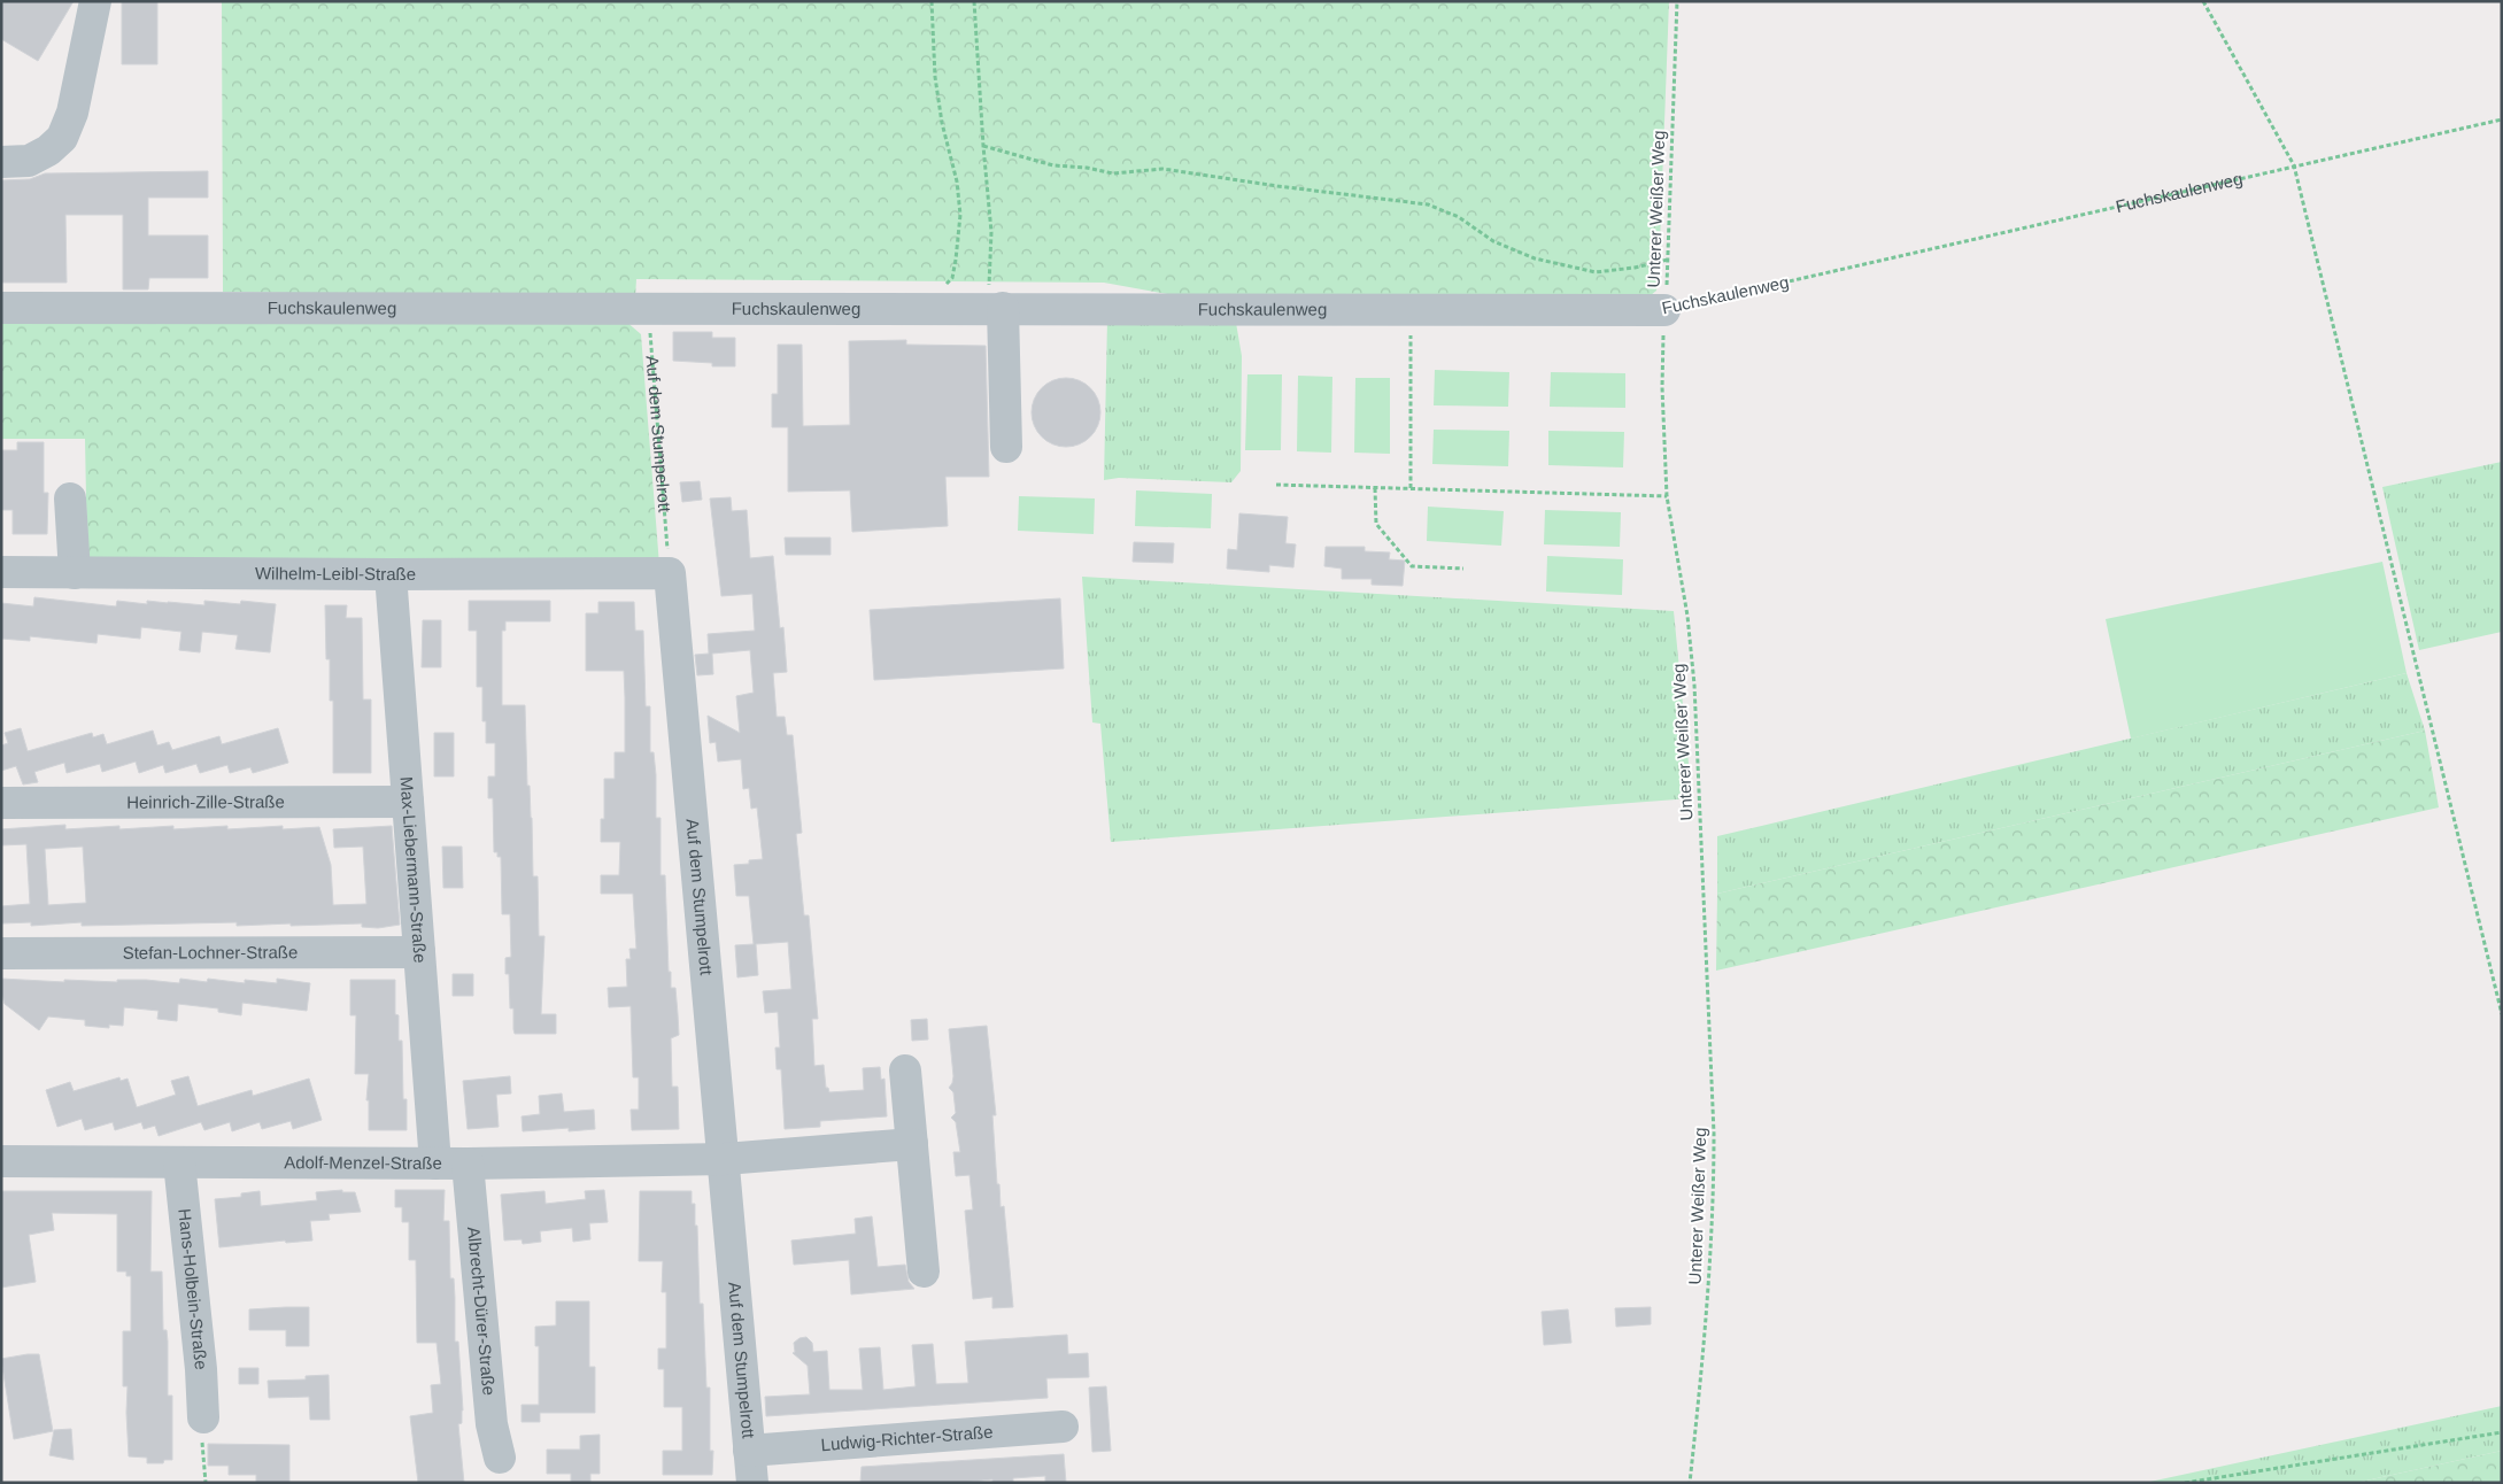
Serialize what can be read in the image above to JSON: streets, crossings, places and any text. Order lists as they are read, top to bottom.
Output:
{
  "streets": {
    "street": [
      "Fuchskaulenweg",
      "Auf dem Stumpelrott",
      "Wilhelm-Leibl-Straße",
      "Heinrich-Zille-Straße",
      "Max-Liebermann-Straße",
      "Stefan-Lochner-Straße",
      "Adolf-Menzel-Straße",
      "Hans-Holbein-Straße",
      "Albrecht-Dürer-Straße",
      "Ludwig-Richter-Straße"
    ],
    "path": ["Unterer Weißer Weg"]
  },
  "crossings": [
    ["Fuchskaulenweg", "Unterer Weißer Weg"],
    ["Fuchskaulenweg", "Auf dem Stumpelrott"],
    ["Auf dem Stumpelrott", "Wilhelm-Leibl-Straße"],
    ["Auf dem Stumpelrott", "Adolf-Menzel-Straße"],
    ["Auf dem Stumpelrott", "Ludwig-Richter-Straße"],
    ["Wilhelm-Leibl-Straße", "Max-Liebermann-Straße"],
    ["Heinrich-Zille-Straße", "Max-Liebermann-Straße"],
    ["Max-Liebermann-Straße", "Stefan-Lochner-Straße"],
    ["Max-Liebermann-Straße", "Adolf-Menzel-Straße"],
    ["Adolf-Menzel-Straße", "Hans-Holbein-Straße"],
    ["Adolf-Menzel-Straße", "Albrecht-Dürer-Straße"]
  ]
}
